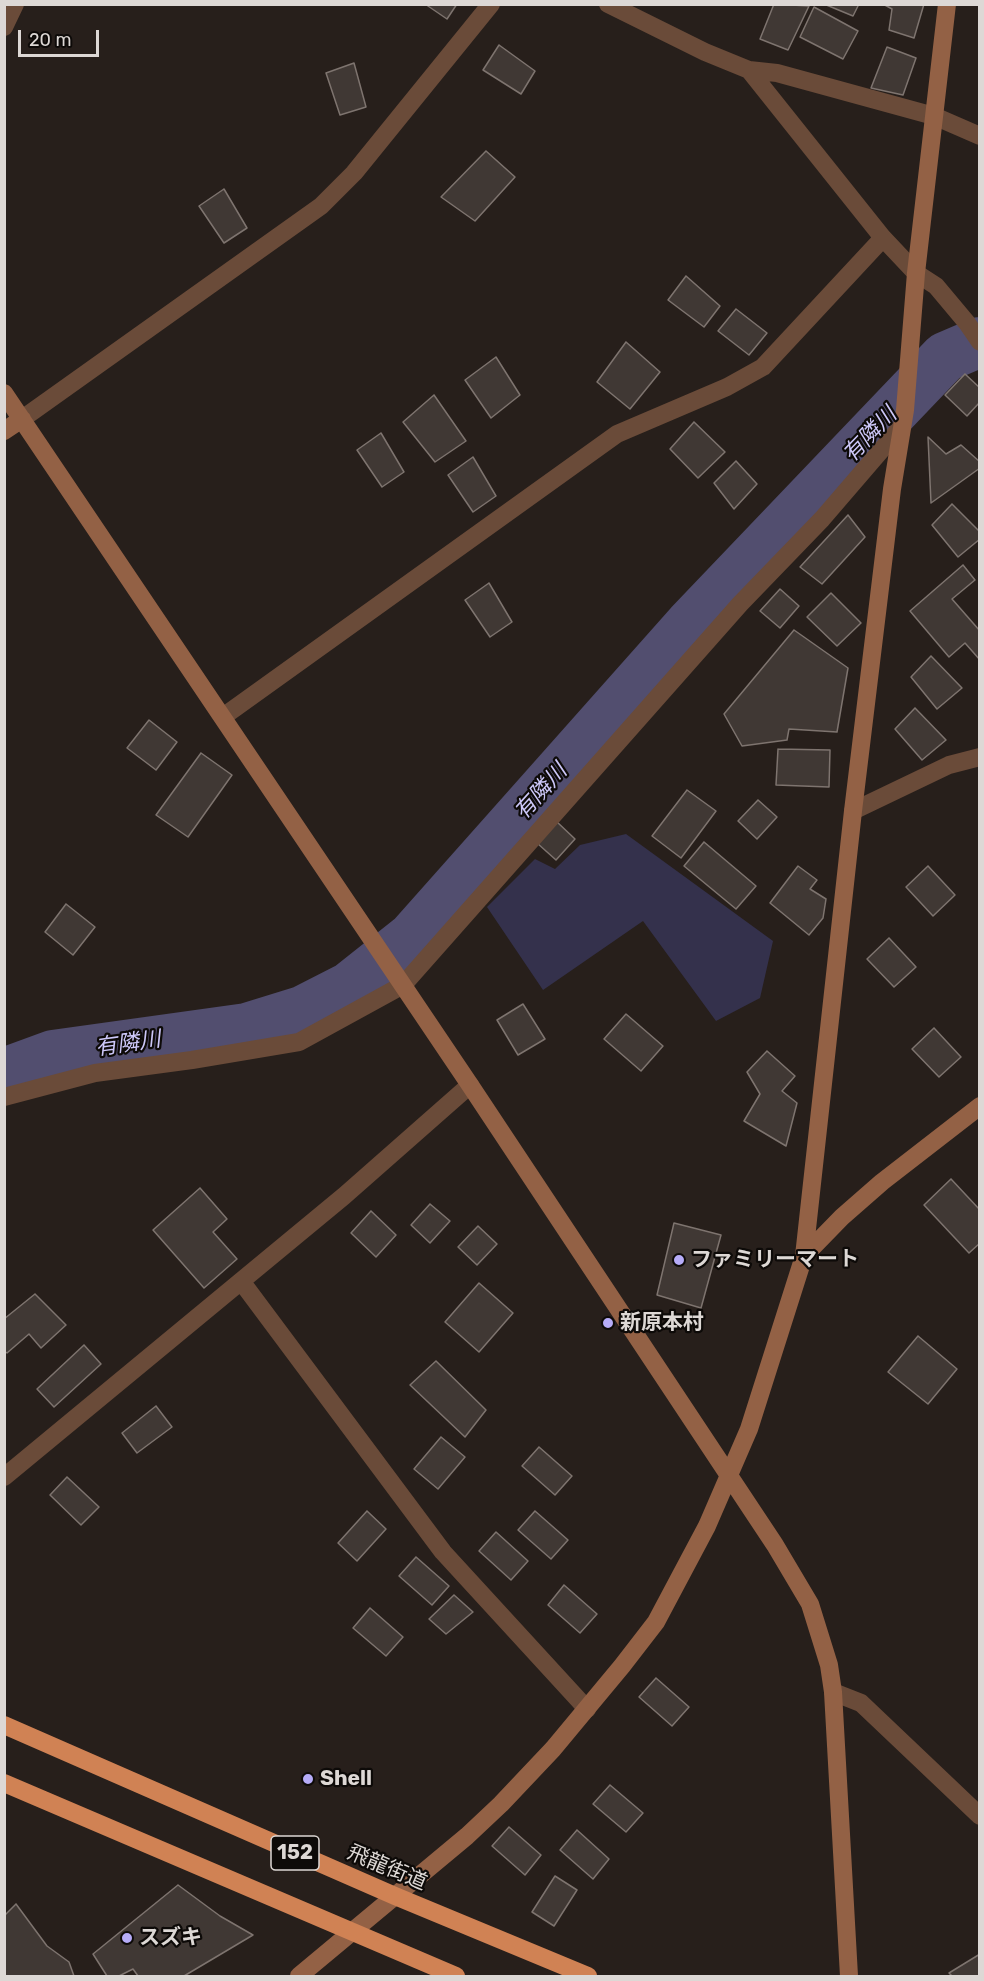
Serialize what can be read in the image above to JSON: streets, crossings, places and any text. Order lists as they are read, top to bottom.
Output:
{
  "streets": {
    "highway": ["152", "飛龍街道"]
  },
  "water": ["有隣川"],
  "places": [
    "ファミリーマート",
    "新原本村",
    "Shell",
    "スズキ"
  ],
  "scale_bar": "20 m"
}
